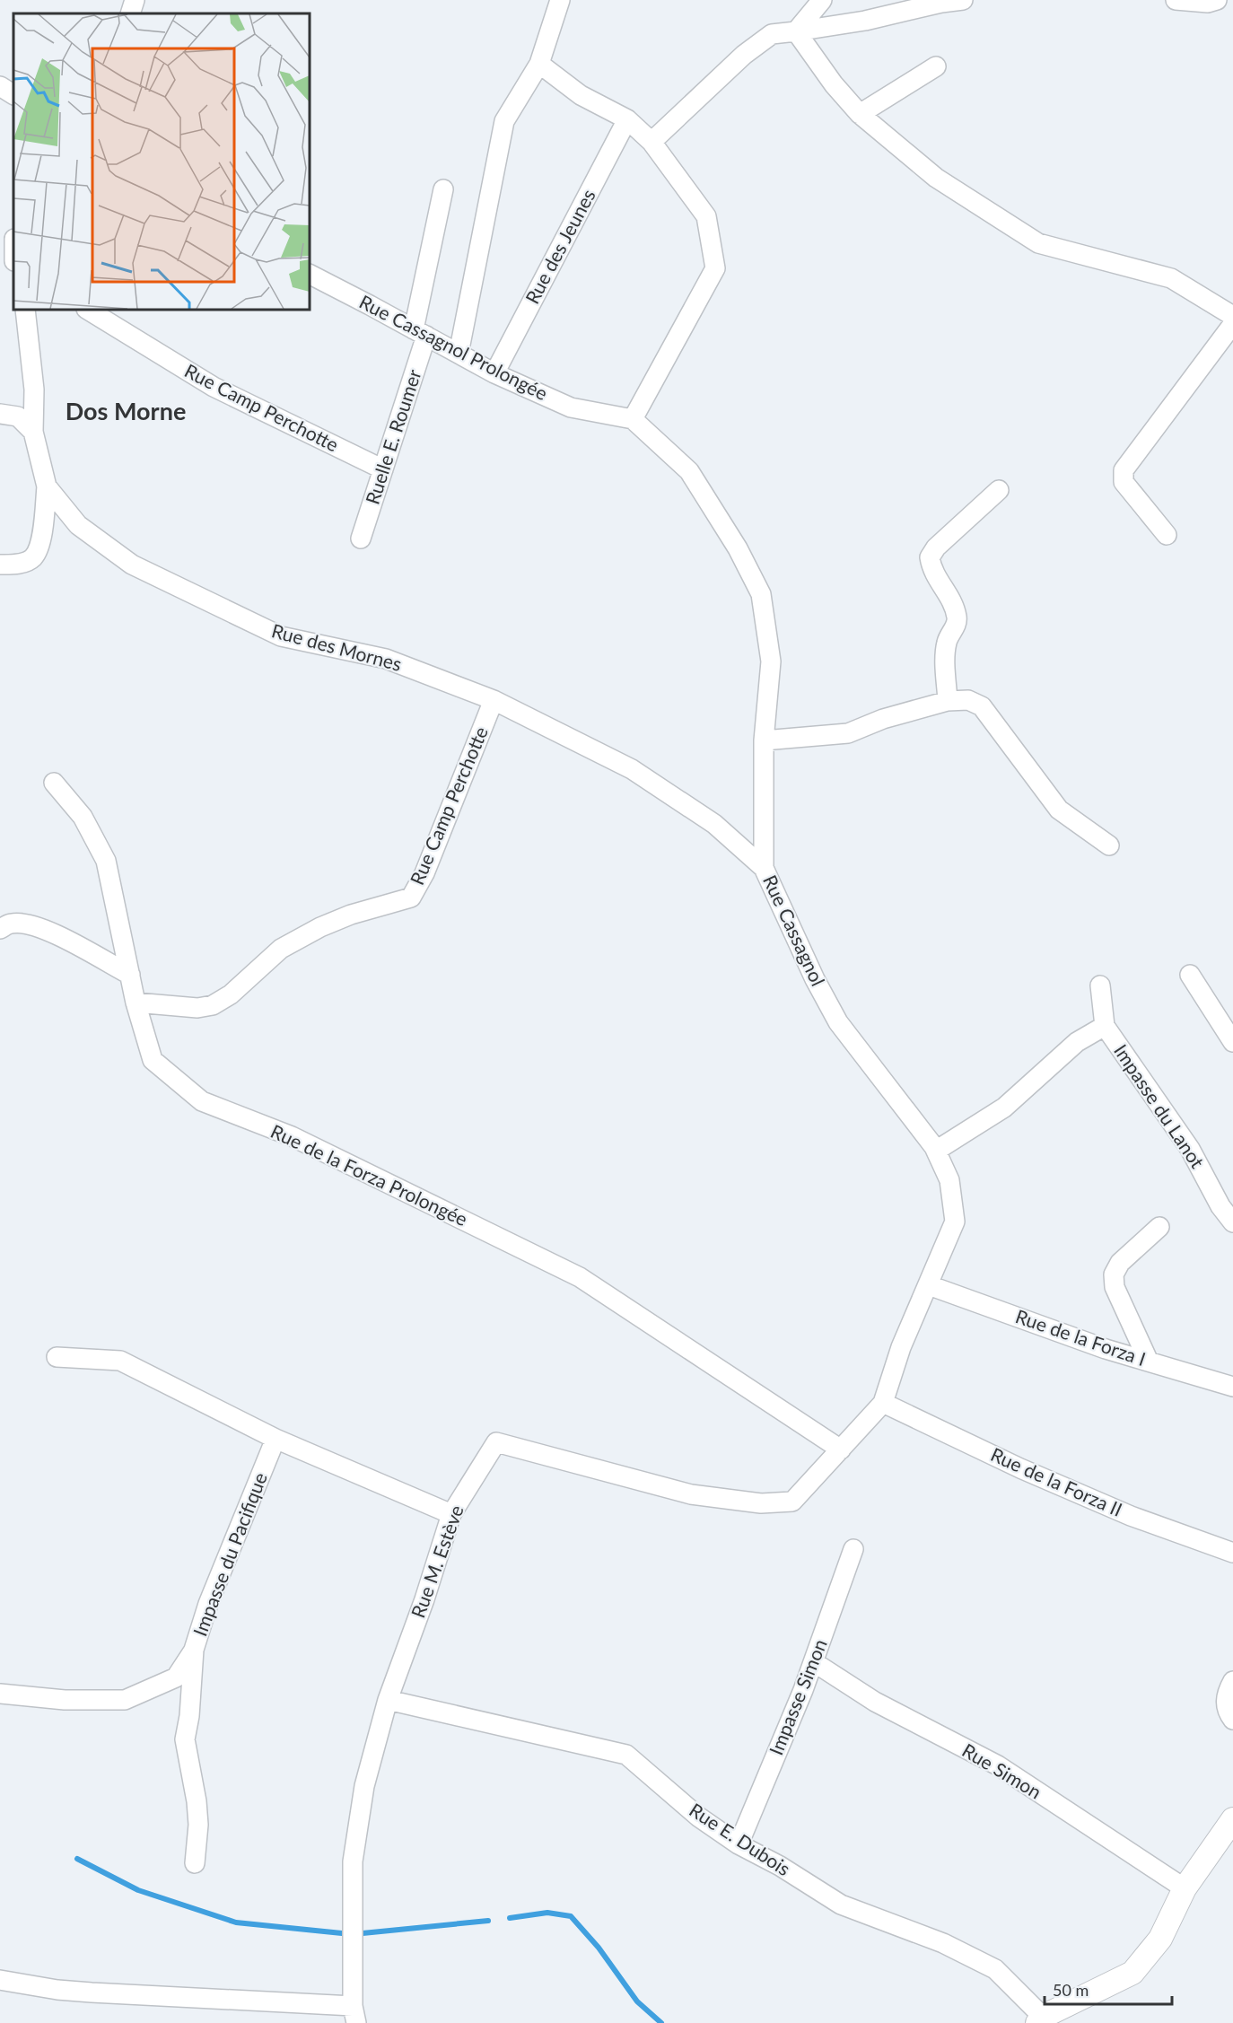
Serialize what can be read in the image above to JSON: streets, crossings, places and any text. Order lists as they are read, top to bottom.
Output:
{
  "streets": {
    "street": [
      "Rue des Jeunes",
      "Rue Cassagnol Prolongée",
      "Rue Camp Perchotte",
      "Ruelle E. Roumer",
      "Rue des Mornes",
      "Rue Cassagnol",
      "Impasse du Lanot",
      "Rue de la Forza Prolongée",
      "Rue de la Forza I",
      "Rue de la Forza II",
      "Impasse du Pacifique",
      "Rue M. Estève",
      "Impasse Simon",
      "Rue Simon",
      "Rue E. Dubois"
    ]
  },
  "crossings": [
    ["Rue des Jeunes", "Rue Cassagnol Prolongée"],
    ["Rue Cassagnol Prolongée", "Ruelle E. Roumer"],
    ["Rue Cassagnol Prolongée", "Rue Cassagnol"],
    ["Rue Camp Perchotte", "Ruelle E. Roumer"],
    ["Rue Camp Perchotte", "Rue des Mornes"],
    ["Rue Camp Perchotte", "Rue de la Forza Prolongée"],
    ["Rue des Mornes", "Rue Cassagnol"],
    ["Rue Cassagnol", "Rue de la Forza I"],
    ["Rue Cassagnol", "Rue de la Forza II"],
    ["Rue Cassagnol", "Rue M. Estève"],
    ["Rue de la Forza Prolongée", "Rue M. Estève"],
    ["Rue de la Forza II", "Rue M. Estève"],
    ["Rue M. Estève", "Rue E. Dubois"],
    ["Impasse Simon", "Rue Simon"],
    ["Impasse Simon", "Rue E. Dubois"]
  ],
  "districts": ["Dos Morne"],
  "scale_bar": "50 m"
}
